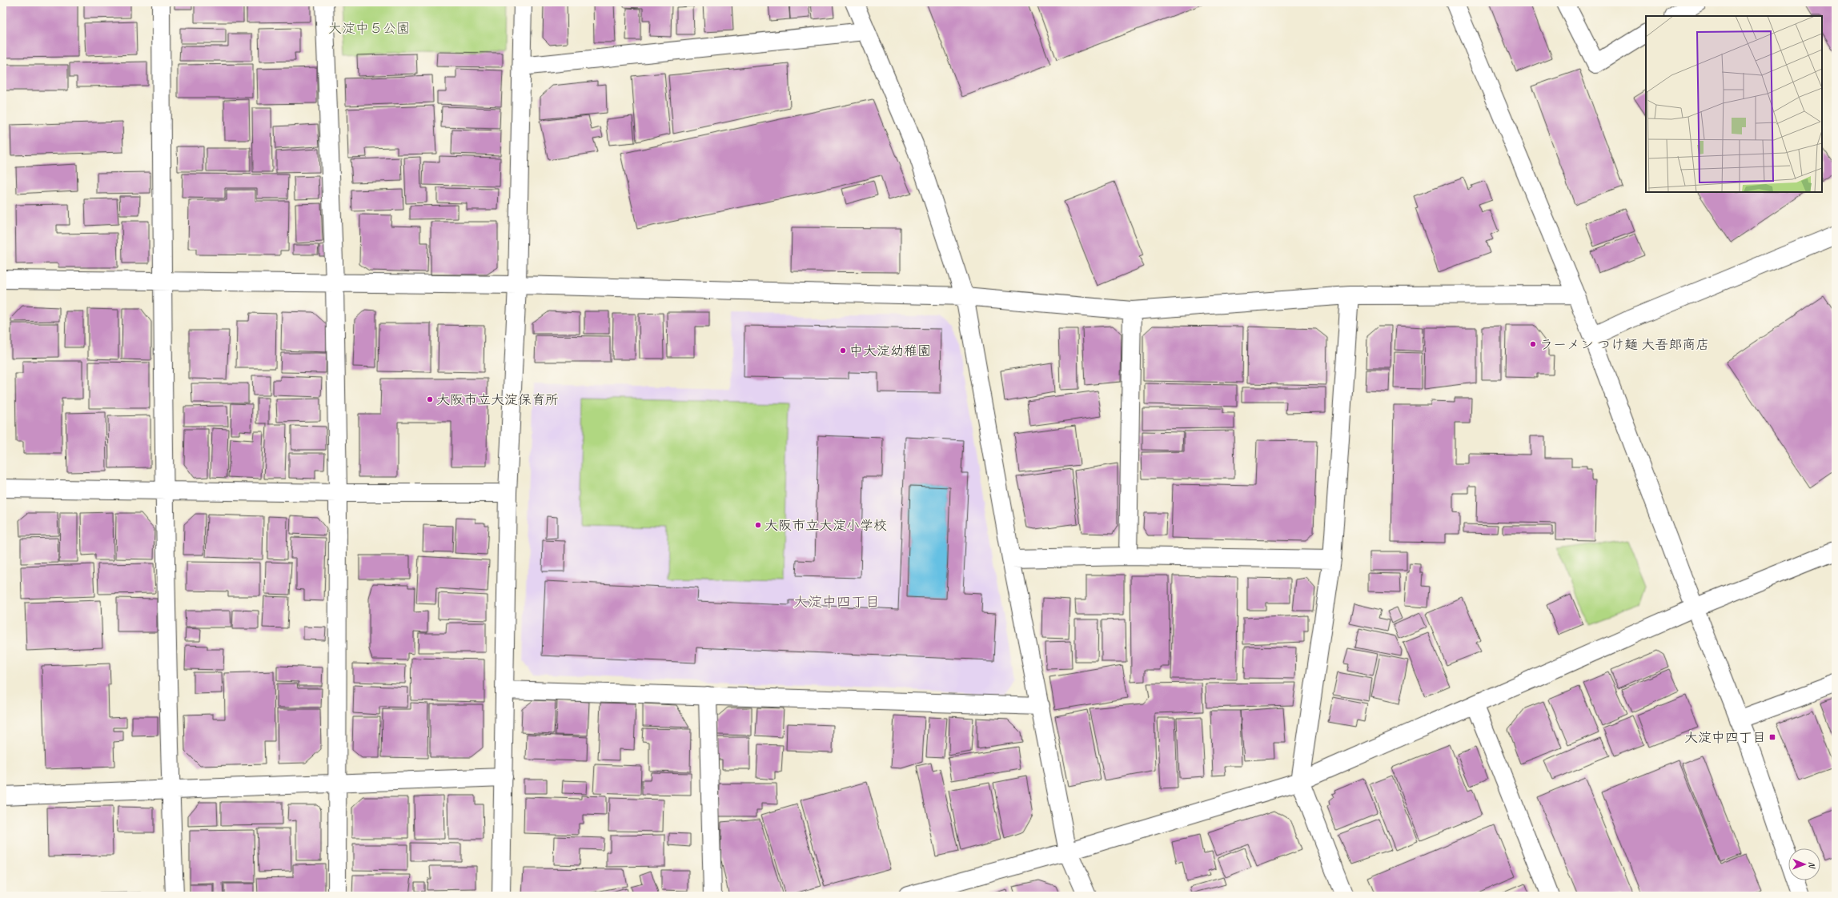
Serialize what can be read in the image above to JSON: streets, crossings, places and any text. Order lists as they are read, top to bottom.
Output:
{
  "districts": ["大淀中四丁目"],
  "parks": ["大淀中５公園"],
  "places": {
    "other": [
      "ラーメン つけ麺 大吾郎商店",
      "中大淀幼稚園",
      "大阪市立大淀保育所",
      "大阪市立大淀小学校"
    ],
    "transit": ["大淀中四丁目"]
  },
  "north": "right"
}
